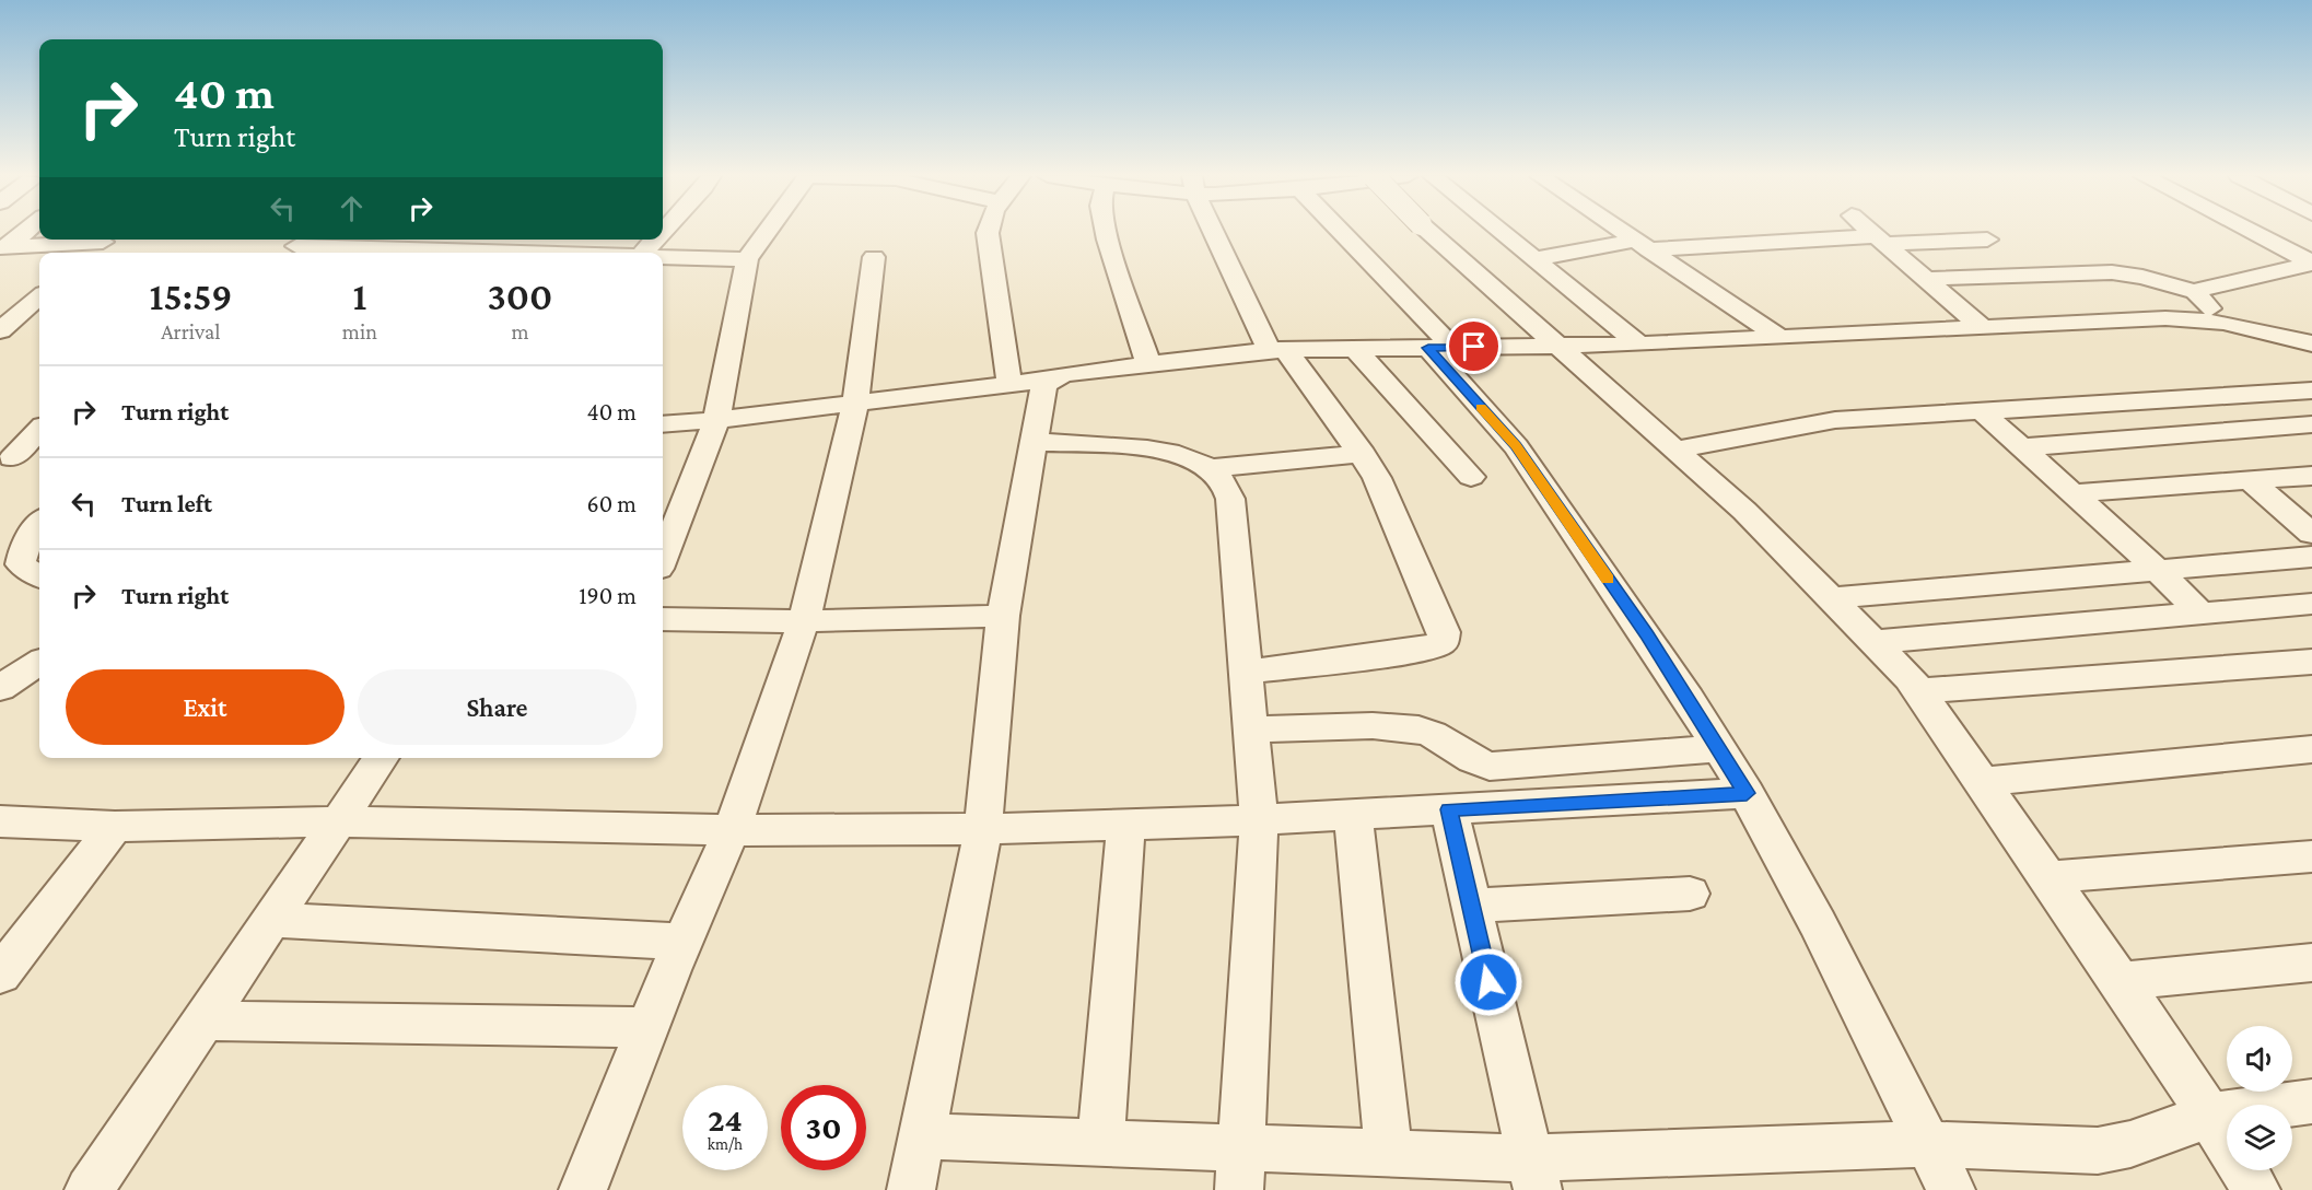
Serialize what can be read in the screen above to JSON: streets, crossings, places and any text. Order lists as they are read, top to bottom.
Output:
{
  "page": {
    "turn": ["40 m", "Turn right"],
    "eta": [
      "15:59",
      "Arrival",
      "1",
      "min",
      "300",
      "m"
    ],
    "list": [
      {
        "name": "Turn right",
        "value": "40 m"
      },
      {
        "name": "Turn left",
        "value": "60 m"
      },
      {
        "name": "Turn right",
        "value": "190 m"
      }
    ],
    "buttons": ["Exit", "Share"],
    "speed": "24 km/h",
    "limit": "30"
  }
}
